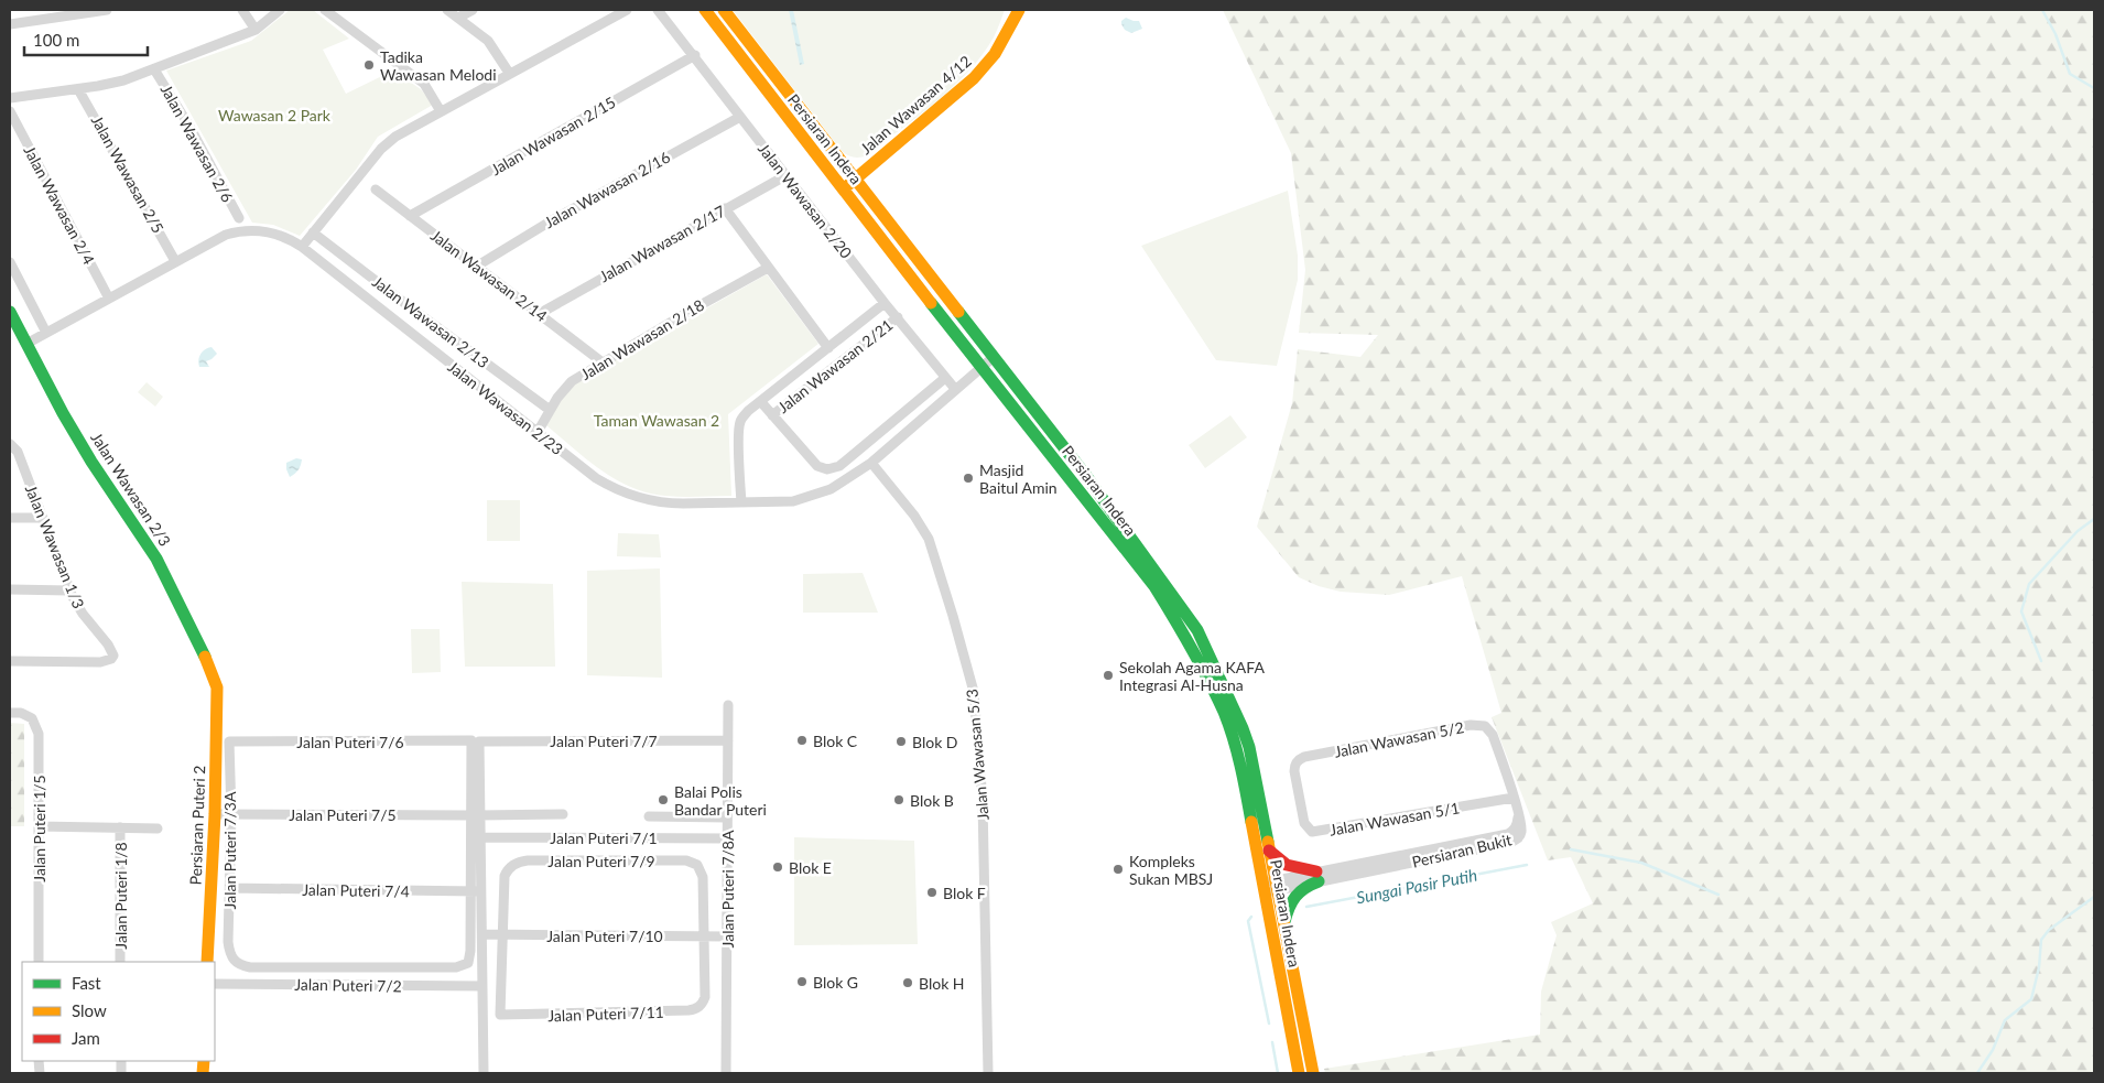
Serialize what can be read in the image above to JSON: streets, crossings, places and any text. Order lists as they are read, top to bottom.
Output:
{
  "streets": {
    "main road": [
      "Jalan Wawasan 4/12",
      "Persiaran Indera",
      "Jalan Wawasan 2/3",
      "Persiaran Puteri 2"
    ],
    "street": [
      "Jalan Wawasan 2/15",
      "Jalan Wawasan 2/6",
      "Jalan Wawasan 2/5",
      "Jalan Wawasan 2/16",
      "Jalan Wawasan 2/20",
      "Jalan Wawasan 2/4",
      "Jalan Wawasan 2/17",
      "Jalan Wawasan 2/14",
      "Jalan Wawasan 2/13",
      "Jalan Wawasan 2/18",
      "Jalan Wawasan 2/21",
      "Jalan Wawasan 2/23",
      "Jalan Wawasan 1/3",
      "Jalan Wawasan 5/2",
      "Jalan Puteri 7/7",
      "Jalan Puteri 7/6",
      "Jalan Wawasan 5/3",
      "Jalan Puteri 7/5",
      "Jalan Wawasan 5/1",
      "Jalan Puteri 1/5",
      "Jalan Puteri 7/1",
      "Jalan Puteri 7/3A",
      "Persiaran Bukit",
      "Jalan Puteri 7/9",
      "Jalan Puteri 7/8A",
      "Jalan Puteri 7/4",
      "Jalan Puteri 1/8",
      "Jalan Puteri 7/10",
      "Jalan Puteri 7/2",
      "Jalan Puteri 7/11"
    ]
  },
  "crossings": [
    ["Jalan Wawasan 4/12", "Persiaran Indera"],
    ["Jalan Wawasan 2/15", "Jalan Wawasan 2/20"],
    ["Jalan Wawasan 2/15", "Jalan Wawasan 2/14"],
    ["Persiaran Indera", "Jalan Wawasan 2/23"],
    ["Persiaran Indera", "Persiaran Bukit"],
    ["Jalan Wawasan 2/5", "Jalan Wawasan 2/23"],
    ["Jalan Wawasan 2/16", "Jalan Wawasan 2/20"],
    ["Jalan Wawasan 2/16", "Jalan Wawasan 2/14"],
    ["Jalan Wawasan 2/20", "Jalan Wawasan 2/17"],
    ["Jalan Wawasan 2/20", "Jalan Wawasan 2/21"],
    ["Jalan Wawasan 2/20", "Jalan Wawasan 2/23"],
    ["Jalan Wawasan 2/4", "Jalan Wawasan 2/23"],
    ["Jalan Wawasan 2/17", "Jalan Wawasan 2/14"],
    ["Jalan Wawasan 2/14", "Jalan Wawasan 2/18"],
    ["Jalan Wawasan 2/13", "Jalan Wawasan 2/18"],
    ["Jalan Wawasan 2/18", "Jalan Wawasan 2/23"],
    ["Jalan Wawasan 2/23", "Jalan Wawasan 2/3"],
    ["Jalan Wawasan 2/23", "Jalan Wawasan 5/3"],
    ["Jalan Wawasan 2/3", "Persiaran Puteri 2"],
    ["Jalan Wawasan 5/2", "Jalan Wawasan 5/1"],
    ["Jalan Wawasan 5/2", "Persiaran Bukit"],
    ["Jalan Puteri 7/7", "Jalan Puteri 7/6"],
    ["Jalan Puteri 7/7", "Jalan Puteri 7/8A"],
    ["Jalan Puteri 7/6", "Jalan Puteri 7/3A"],
    ["Jalan Puteri 7/5", "Persiaran Puteri 2"],
    ["Jalan Puteri 7/5", "Jalan Puteri 7/3A"],
    ["Jalan Puteri 7/1", "Jalan Puteri 7/8A"],
    ["Jalan Puteri 7/3A", "Jalan Puteri 7/4"],
    ["Jalan Puteri 7/9", "Jalan Puteri 7/10"],
    ["Jalan Puteri 7/9", "Jalan Puteri 7/11"],
    ["Jalan Puteri 7/8A", "Jalan Puteri 7/10"],
    ["Jalan Puteri 7/10", "Jalan Puteri 7/11"]
  ],
  "water": ["Sungai Pasir Putih"],
  "parks": ["Wawasan 2 Park", "Taman Wawasan 2"],
  "places": [
    "Tadika Wawasan Melodi",
    "Masjid Baitul Amin",
    "Sekolah Agama KAFA Integrasi Al-Husna",
    "Blok C",
    "Blok D",
    "Balai Polis Bandar Puteri",
    "Blok B",
    "Blok E",
    "Kompleks Sukan MBSJ",
    "Blok F",
    "Blok G",
    "Blok H"
  ],
  "legend": ["Fast", "Slow", "Jam"],
  "scale_bar": "100 m"
}
